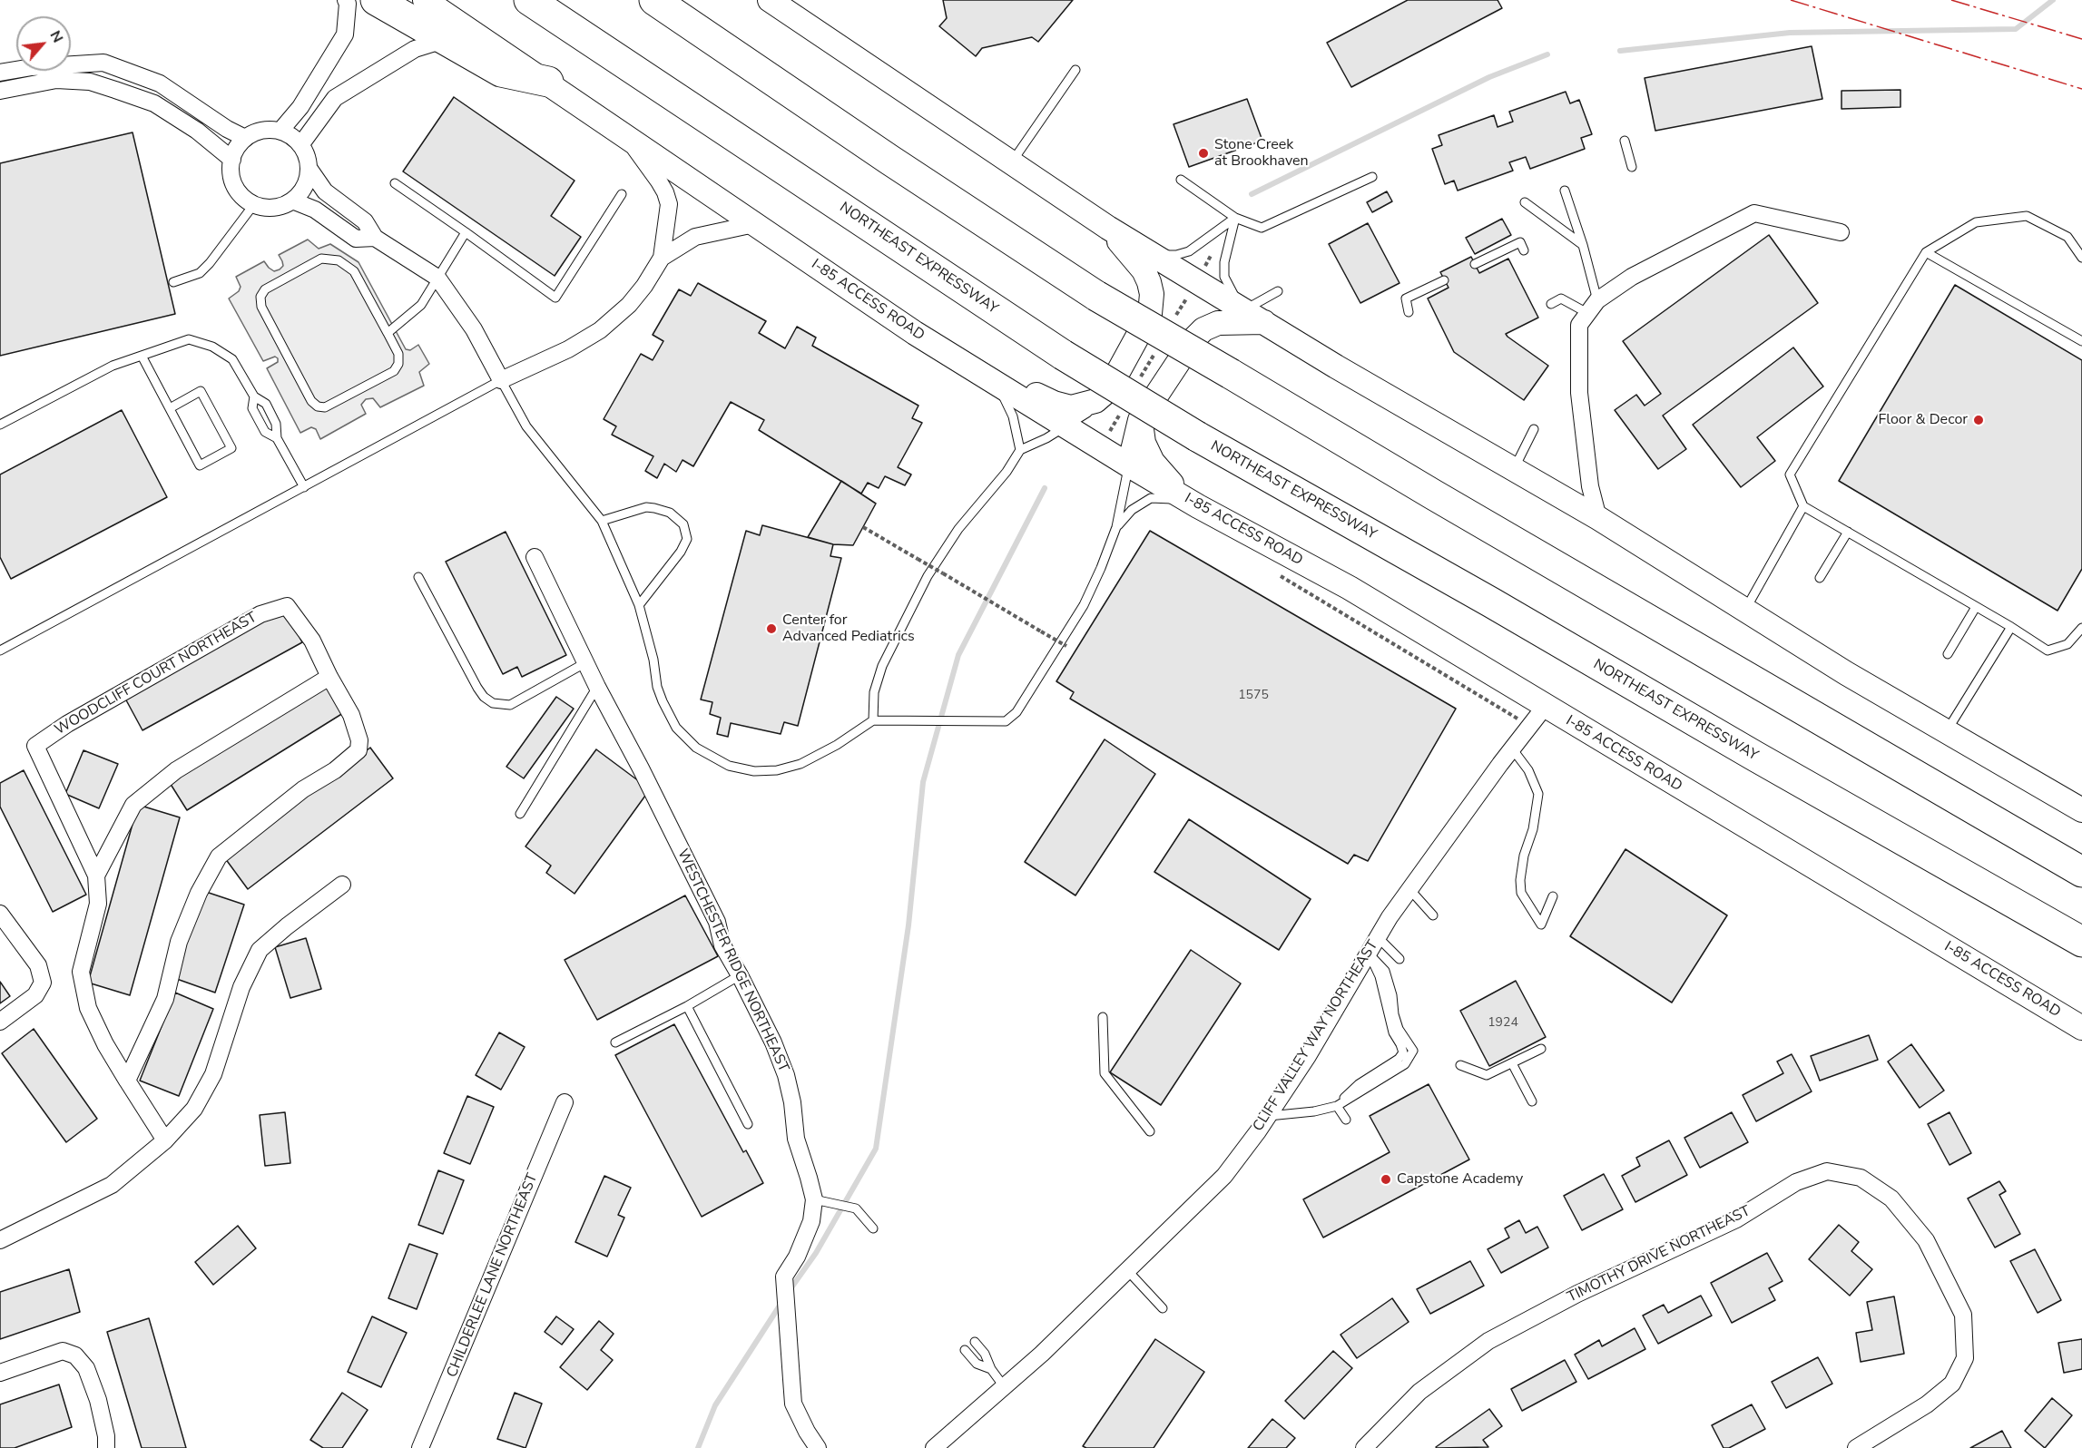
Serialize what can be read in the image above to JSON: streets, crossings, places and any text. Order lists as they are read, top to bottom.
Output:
{
  "streets": {
    "highway": ["NORTHEAST EXPRESSWAY"],
    "main road": ["I-85 ACCESS ROAD"],
    "street": [
      "WOODCLIFF COURT NORTHEAST",
      "WESTCHESTER RIDGE NORTHEAST",
      "CLIFF VALLEY WAY NORTHEAST",
      "TIMOTHY DRIVE NORTHEAST",
      "CHILDERLEE LANE NORTHEAST"
    ]
  },
  "crossings": [
    ["I-85 ACCESS ROAD", "CLIFF VALLEY WAY NORTHEAST"]
  ],
  "places": [
    "Stone Creek at Brookhaven",
    "Floor & Decor",
    "Center for Advanced Pediatrics",
    "Capstone Academy"
  ],
  "house_numbers": ["1575", "1924"],
  "north": "top right"
}
